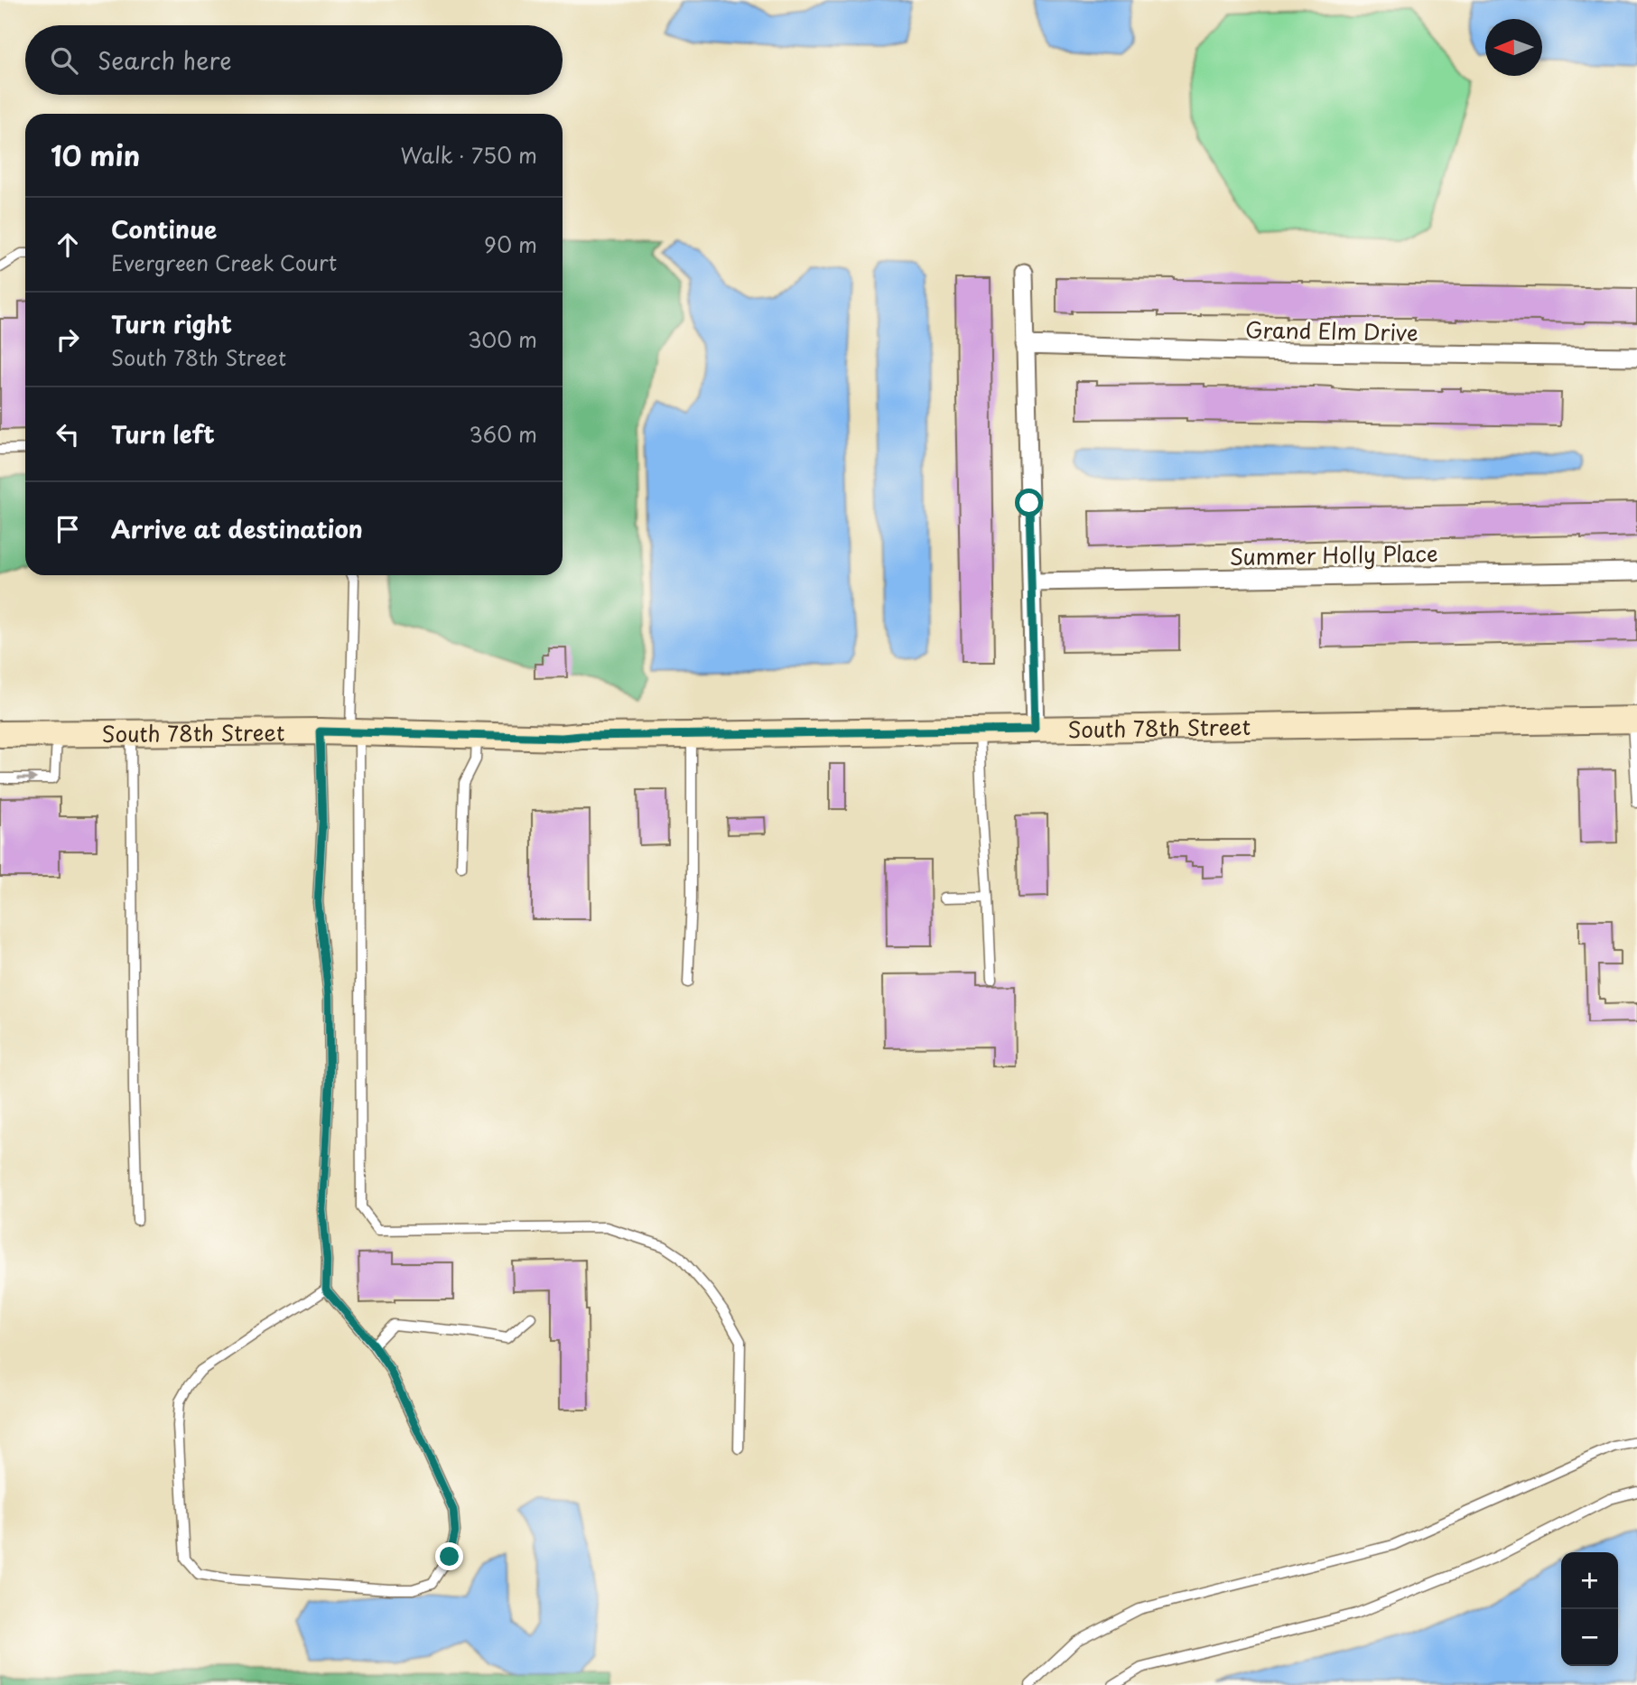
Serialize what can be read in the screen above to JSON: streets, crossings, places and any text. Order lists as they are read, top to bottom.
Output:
{
  "streets": {
    "street": ["Grand Elm Drive", "Summer Holly Place", "South 78th Street"]
  },
  "north": "left",
  "page": {
    "search": "Search here",
    "heading": ["10 min", "Walk · 750 m"],
    "list": [
      ["Continue", "Evergreen Creek Court", "90 m"],
      ["Turn right", "South 78th Street", "300 m"],
      ["Turn left", "360 m"],
      "Arrive at destination"
    ],
    "map_buttons": ["+", "−"]
  }
}
